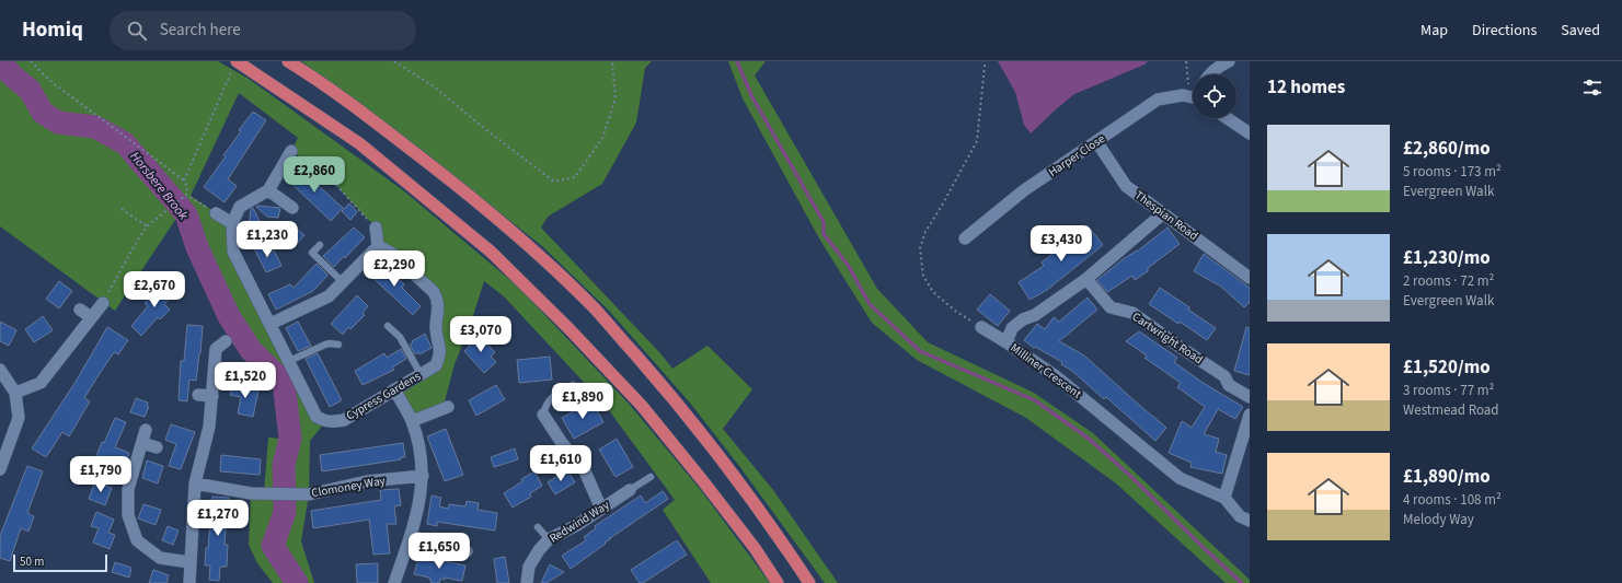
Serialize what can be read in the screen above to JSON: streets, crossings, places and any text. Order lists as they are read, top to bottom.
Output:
{
  "streets": {
    "street": [
      "Harper Close",
      "Thespian Road",
      "Cartwright Road",
      "Milliner Crescent",
      "Cypress Gardens",
      "Clomoney Way",
      "Redwind Way"
    ]
  },
  "crossings": [
    ["Harper Close", "Thespian Road"],
    ["Thespian Road", "Milliner Crescent"],
    ["Cartwright Road", "Milliner Crescent"]
  ],
  "water": ["Horsbere Brook"],
  "scale_bar": "50 m",
  "page": {
    "header": "Homiq",
    "search": "Search here",
    "nav": ["Map", "Directions", "Saved"],
    "heading": "12 homes",
    "list": [
      {
        "name": "£2,860/mo",
        "note": "5 rooms · 173 m² · Evergreen Walk"
      },
      {
        "name": "£1,230/mo",
        "note": "2 rooms · 72 m² · Evergreen Walk"
      },
      {
        "name": "£1,520/mo",
        "note": "3 rooms · 77 m² · Westmead Road"
      },
      {
        "name": "£1,890/mo",
        "note": "4 rooms · 108 m² · Melody Way"
      }
    ],
    "price": [
      "£2,860",
      "£1,230",
      "£3,430",
      "£2,290",
      "£2,670",
      "£3,070",
      "£1,520",
      "£1,890",
      "£1,610",
      "£1,790",
      "£1,270",
      "£1,650"
    ],
    "scale": "50 m"
  }
}
